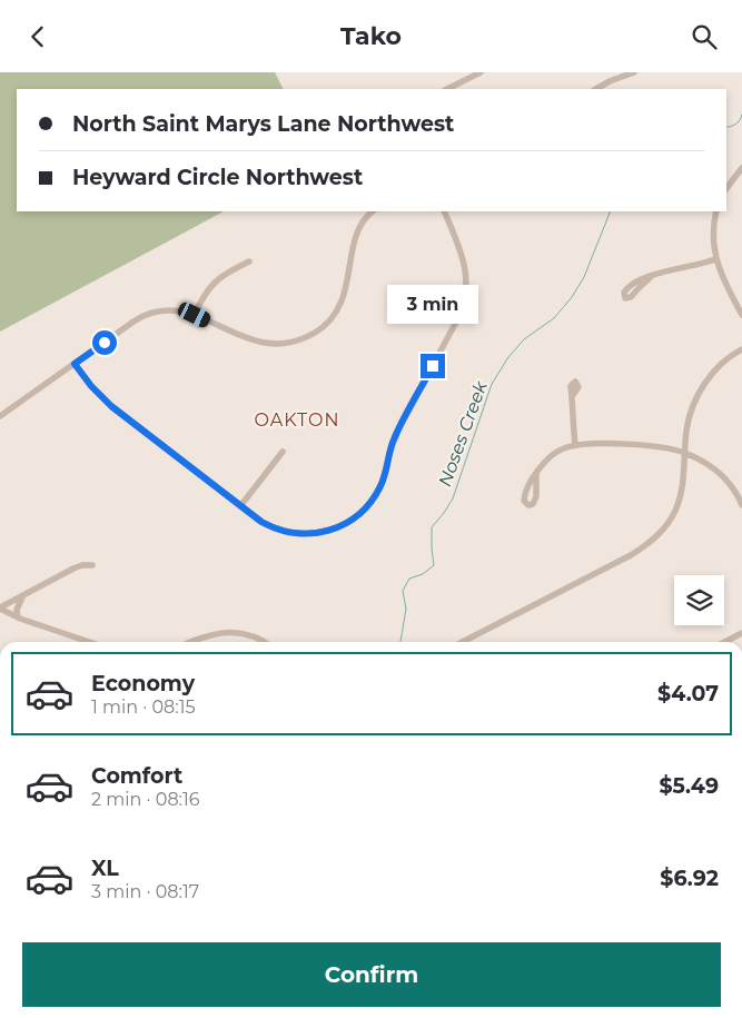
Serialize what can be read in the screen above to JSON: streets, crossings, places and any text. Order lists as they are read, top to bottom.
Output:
{
  "districts": ["OAKTON"],
  "water": ["Noses Creek"],
  "page": {
    "header": "Tako",
    "banner": ["North Saint Marys Lane Northwest", "Heyward Circle Northwest"],
    "bubble": "3 min",
    "list": [
      {
        "name": "Economy",
        "note": "1 min · 08:15",
        "value": "$4.07"
      },
      {
        "name": "Comfort",
        "note": "2 min · 08:16",
        "value": "$5.49"
      },
      {
        "name": "XL",
        "note": "3 min · 08:17",
        "value": "$6.92"
      }
    ],
    "buttons": "Confirm"
  }
}
